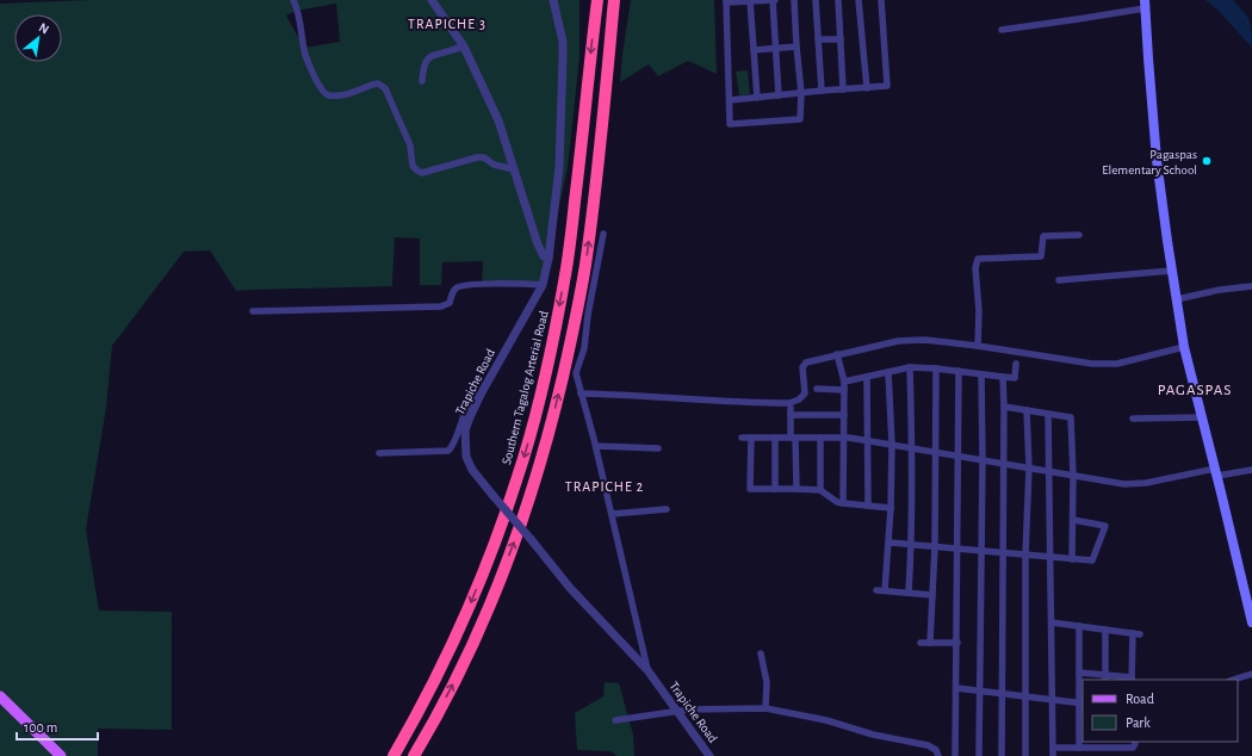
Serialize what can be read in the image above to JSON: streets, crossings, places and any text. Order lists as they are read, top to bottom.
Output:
{
  "streets": {
    "highway": ["Southern Tagalog Arterial Road"],
    "street": ["Trapiche Road"]
  },
  "districts": ["TRAPICHE 3", "PAGASPAS", "TRAPICHE 2"],
  "places": ["Pagaspas Elementary School"],
  "legend": ["Road", "Park"],
  "scale_bar": "100 m",
  "north": "top right"
}
